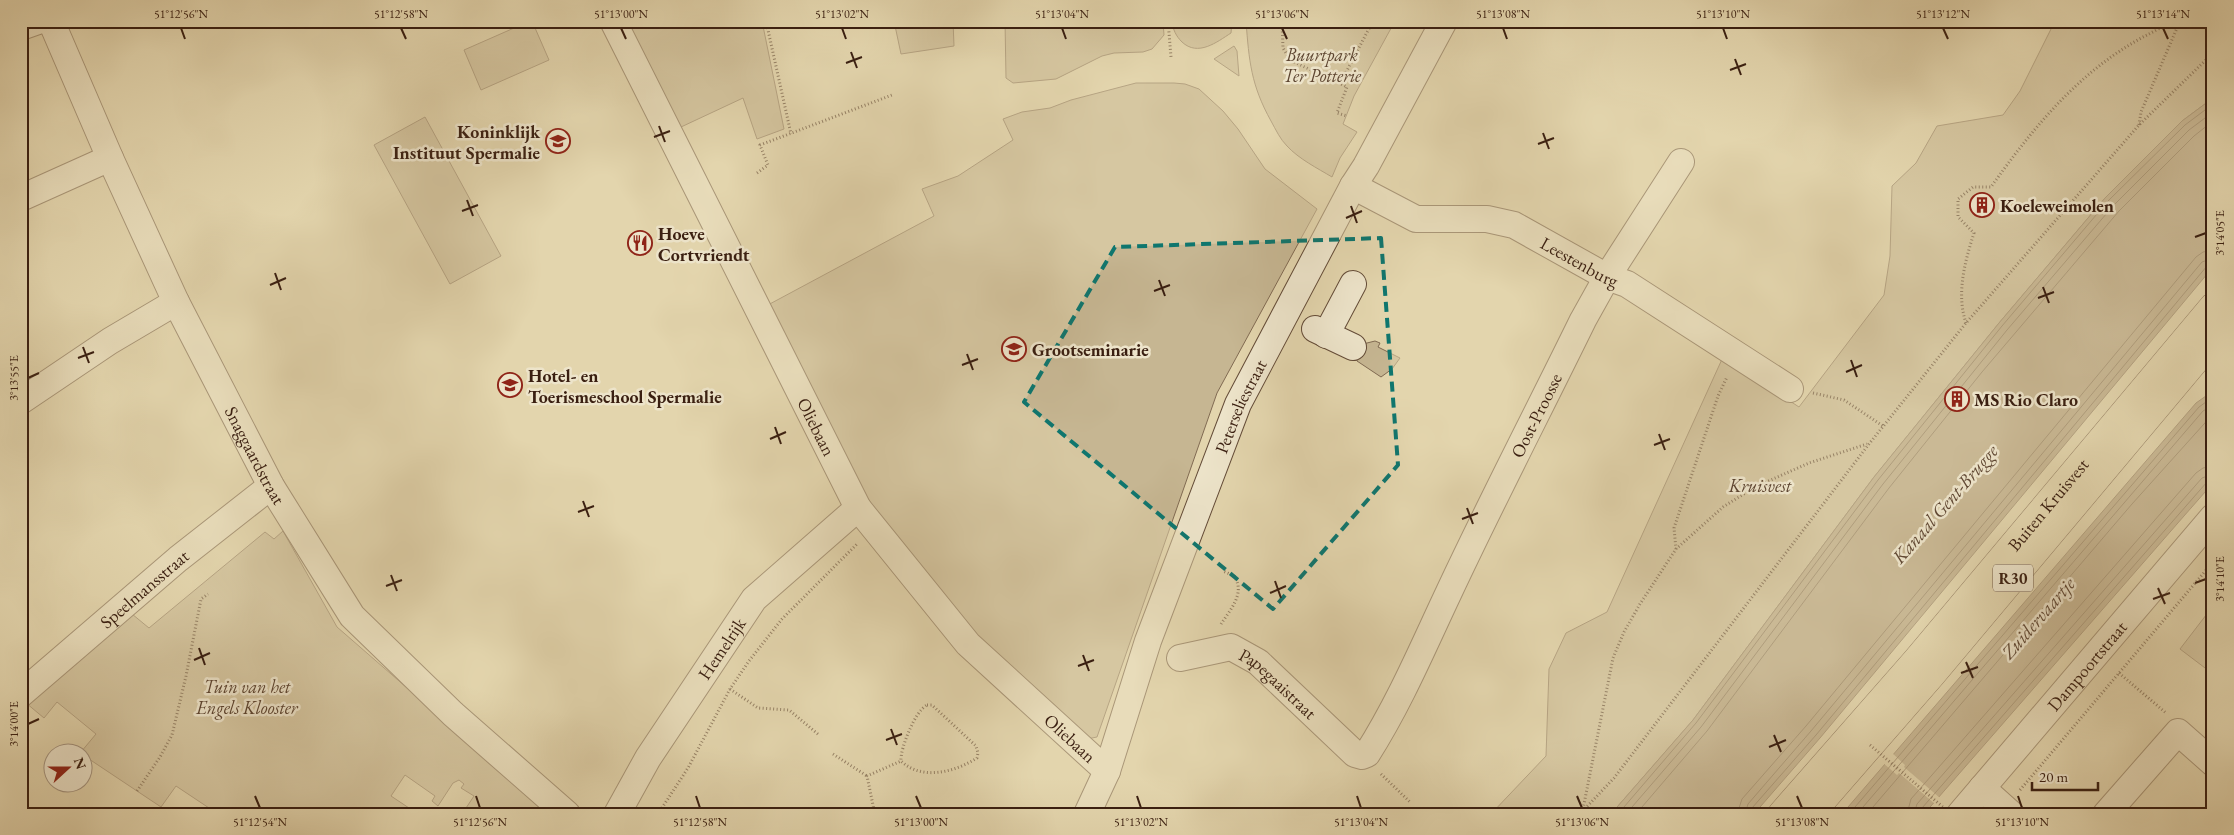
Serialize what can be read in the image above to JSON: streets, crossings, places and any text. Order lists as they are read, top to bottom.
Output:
{
  "streets": {
    "main road": ["Buiten Kruisvest", "R30"],
    "street": [
      "Leestenburg",
      "Peterseliestraat",
      "Oost-Proosse",
      "Oliebaan",
      "Snaggaardstraat",
      "Speelmansstraat",
      "Hemelrijk",
      "Dampoortstraat",
      "Papegaaistraat"
    ]
  },
  "crossings": [
    ["Leestenburg", "Peterseliestraat"],
    ["Leestenburg", "Oost-Proosse"],
    ["Peterseliestraat", "Oliebaan"],
    ["Oost-Proosse", "Papegaaistraat"],
    ["Oliebaan", "Hemelrijk"],
    ["Snaggaardstraat", "Speelmansstraat"]
  ],
  "water": ["Kanaal Gent-Brugge", "Zuidervaartje"],
  "parks": ["Buurtpark Ter Potterie", "Kruisvest", "Tuin van het Engels Klooster"],
  "places": {
    "school or university": ["Koninklijk Instituut Spermalie", "Grootseminarie", "Hotel- en Toerismeschool Spermalie"],
    "building": ["Koeleweimolen", "MS Rio Claro"],
    "restaurant": ["Hoeve Cortvriendt"]
  },
  "scale_bar": "20 m",
  "north": "right",
  "coordinates": [
    "51°12'56\"N",
    "51°12'58\"N",
    "51°13'00\"N",
    "51°13'02\"N",
    "51°13'04\"N",
    "51°13'06\"N",
    "51°13'08\"N",
    "51°13'10\"N",
    "51°13'12\"N",
    "51°13'14\"N",
    "3°14'05\"E",
    "3°13'55\"E",
    "3°14'10\"E",
    "3°14'00\"E",
    "51°12'54\"N"
  ]
}
